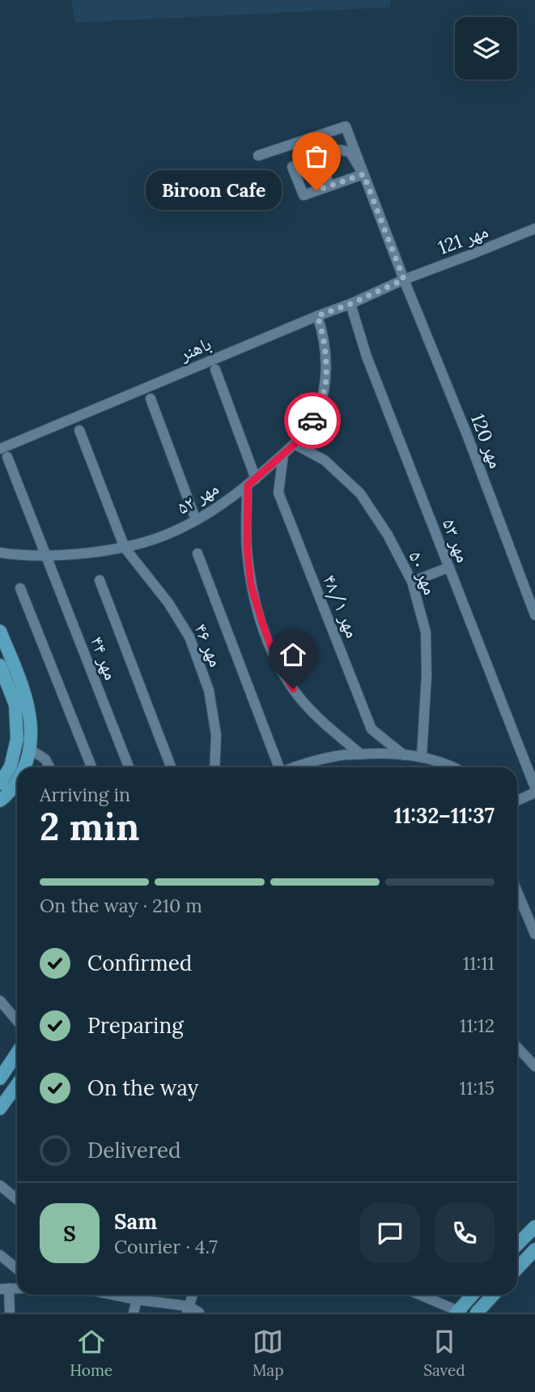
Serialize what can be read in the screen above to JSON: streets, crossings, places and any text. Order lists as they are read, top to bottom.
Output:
{
  "streets": {
    "street": [
      "مهر 121",
      "باهنر",
      "مهر 120",
      "مهر ۵۲",
      "مهر ۵۳",
      "مهر ۵۰",
      "مهر ۴۸/۱",
      "مهر ۴۶",
      "مهر ۴۴"
    ]
  },
  "crossings": [
    ["مهر 121", "باهنر"],
    ["مهر 121", "مهر 120"],
    ["باهنر", "مهر 120"],
    ["باهنر", "مهر ۵۲"],
    ["باهنر", "مهر ۵۳"],
    ["مهر ۵۲", "مهر ۵۰"],
    ["مهر ۵۲", "مهر ۴۸/۱"],
    ["مهر ۵۲", "مهر ۴۶"],
    ["مهر ۵۲", "مهر ۴۴"]
  ],
  "places": ["Biroon Cafe"],
  "page": {
    "bubble": "Biroon Cafe",
    "heading": ["2 min", "Arriving in", "11:32–11:37"],
    "panel": ["Sam", "Courier · 4.7"],
    "bar": "On the way · 210 m",
    "list": [
      ["Confirmed", "11:11"],
      ["Preparing", "11:12"],
      ["On the way", "11:15"],
      "Delivered"
    ],
    "round": "S",
    "tabs": ["Home", "Map", "Saved"]
  }
}
